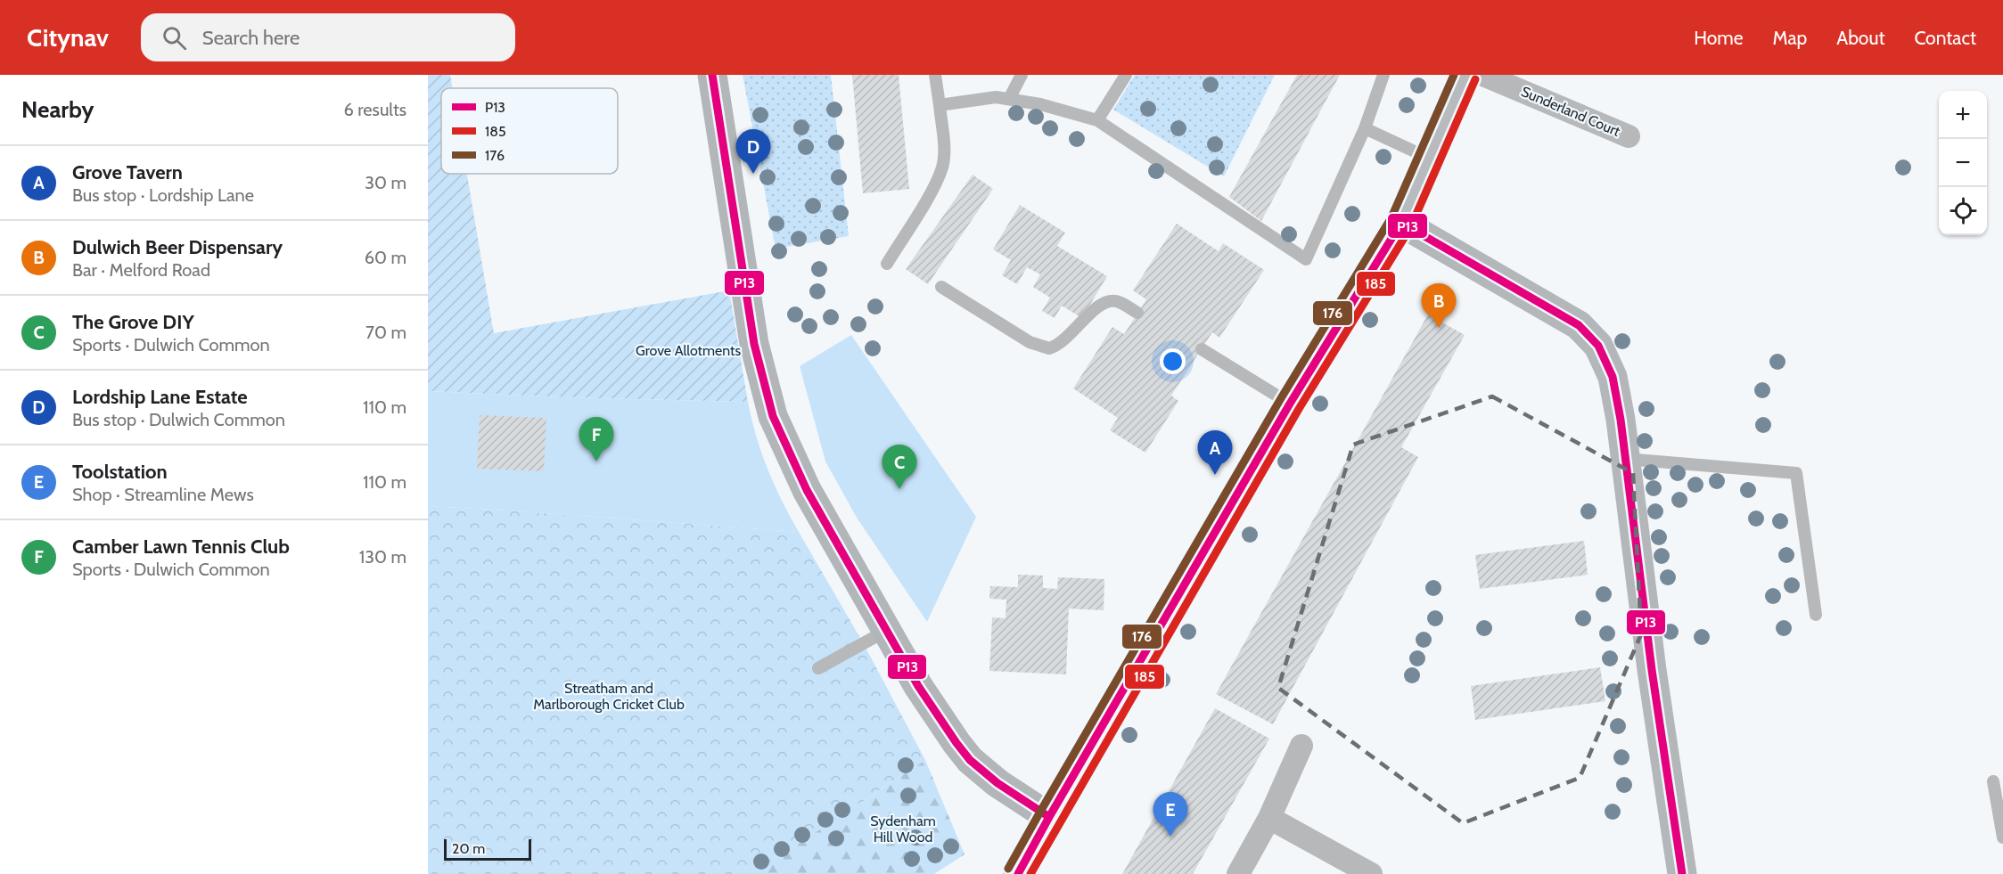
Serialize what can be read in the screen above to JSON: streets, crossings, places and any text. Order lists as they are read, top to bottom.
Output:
{
  "streets": {
    "street": ["Sunderland Court"]
  },
  "parks": ["Grove Allotments", "Streatham and Marlborough Cricket Club", "Sydenham Hill Wood"],
  "lines": ["transit line P13", "transit line 176", "transit line 185"],
  "legend": ["P13", "185", "176"],
  "scale_bar": "20 m",
  "page": {
    "header": "Citynav",
    "search": "Search here",
    "nav": [
      "Home",
      "Map",
      "About",
      "Contact"
    ],
    "heading": ["Nearby", "6 results"],
    "map_buttons": ["+", "−"],
    "pins": [
      "D",
      "B",
      "F",
      "A",
      "C",
      "E"
    ],
    "list": [
      {
        "mark": "A",
        "name": "Grove Tavern",
        "note": "Bus stop · Lordship Lane",
        "value": "30 m"
      },
      {
        "mark": "B",
        "name": "Dulwich Beer Dispensary",
        "note": "Bar · Melford Road",
        "value": "60 m"
      },
      {
        "mark": "C",
        "name": "The Grove DIY",
        "note": "Sports · Dulwich Common",
        "value": "70 m"
      },
      {
        "mark": "D",
        "name": "Lordship Lane Estate",
        "note": "Bus stop · Dulwich Common",
        "value": "110 m"
      },
      {
        "mark": "E",
        "name": "Toolstation",
        "note": "Shop · Streamline Mews",
        "value": "110 m"
      },
      {
        "mark": "F",
        "name": "Camber Lawn Tennis Club",
        "note": "Sports · Dulwich Common",
        "value": "130 m"
      }
    ],
    "scale": "20 m"
  }
}
